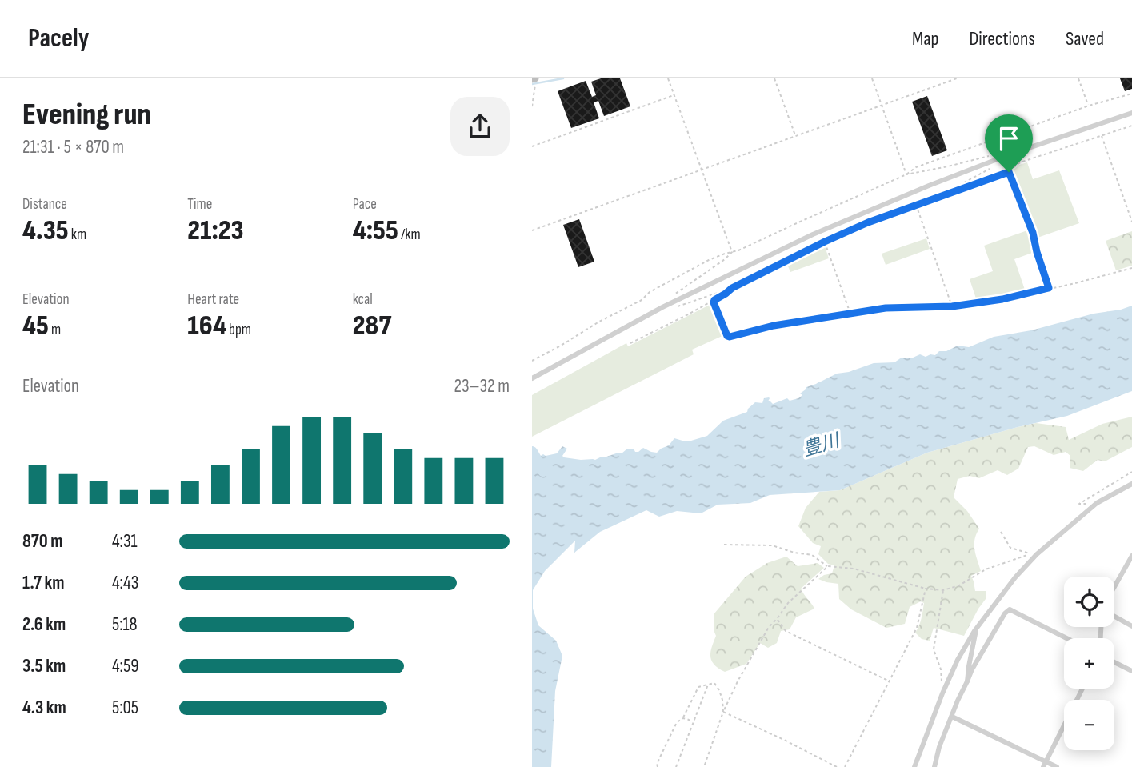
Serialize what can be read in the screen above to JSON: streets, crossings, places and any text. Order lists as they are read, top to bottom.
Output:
{
  "water": ["豊川"],
  "page": {
    "header": "Pacely",
    "nav": ["Map", "Directions", "Saved"],
    "heading": ["Evening run", "21:31 · 5 × 870 m"],
    "stats": [
      ["Distance", "4.35 km"],
      ["Time", "21:23"],
      ["Pace", "4:55 /km"],
      ["Elevation", "45 m"],
      ["Heart rate", "164 bpm"],
      ["kcal", "287"]
    ],
    "chart": ["Elevation", "23–32 m"],
    "list": [
      {
        "name": "870 m",
        "note": "4:31"
      },
      {
        "name": "1.7 km",
        "note": "4:43"
      },
      {
        "name": "2.6 km",
        "note": "5:18"
      },
      {
        "name": "3.5 km",
        "note": "4:59"
      },
      {
        "name": "4.3 km",
        "note": "5:05"
      }
    ],
    "map_buttons": ["+", "−"]
  }
}
